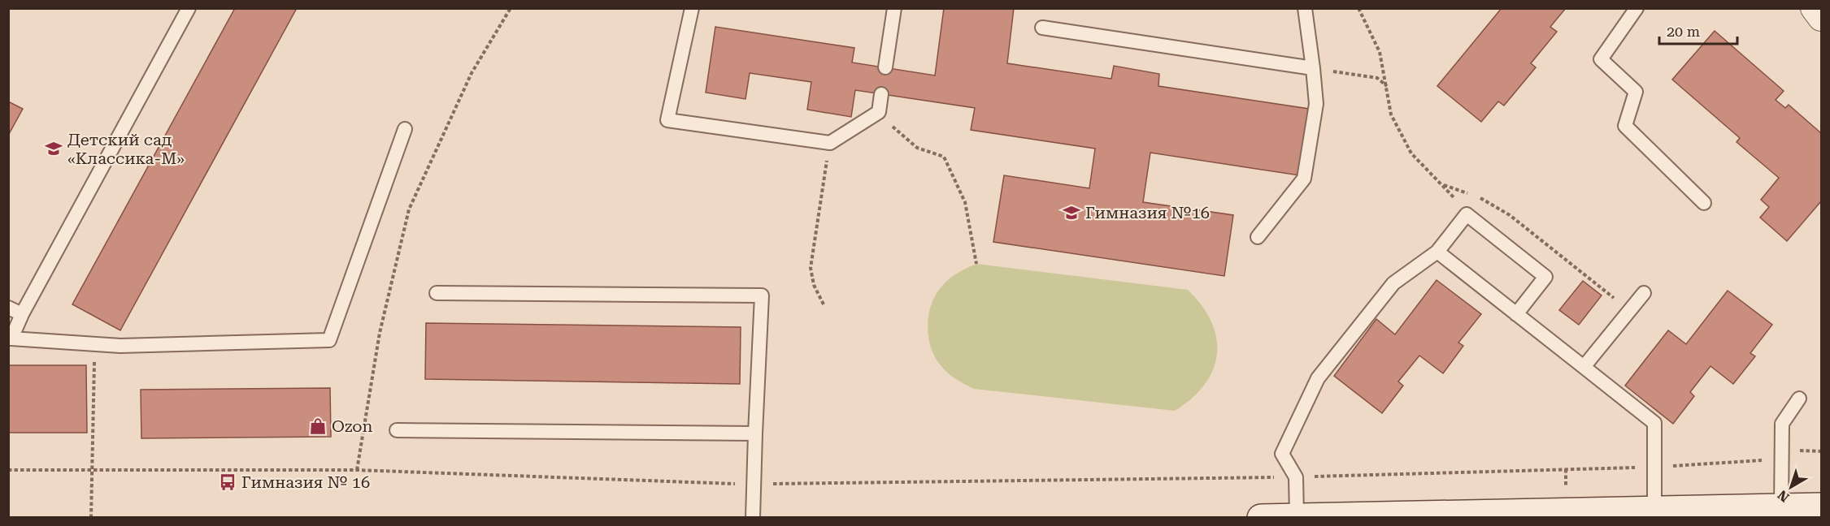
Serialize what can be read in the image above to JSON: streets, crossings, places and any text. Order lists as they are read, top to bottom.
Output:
{
  "places": {
    "school or university": ["Детский сад «Классика-М»", "Гимназия №16"],
    "shop": ["Ozon"],
    "bus stop": ["Гимназия № 16"]
  },
  "scale_bar": "20 m",
  "north": "bottom left"
}
